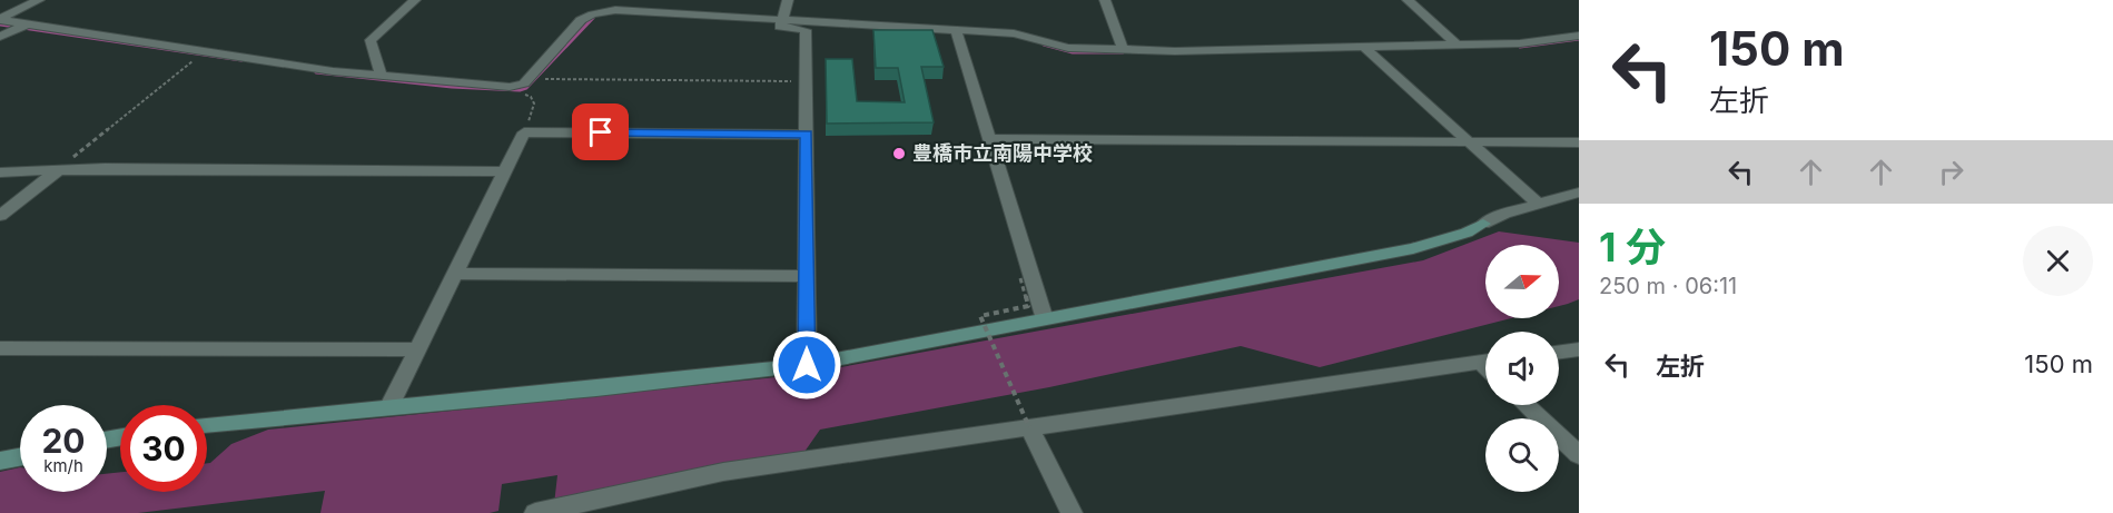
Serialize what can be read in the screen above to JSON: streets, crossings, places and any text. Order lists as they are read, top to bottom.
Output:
{
  "places": ["豊橋市立南陽中学校"],
  "north": "right",
  "page": {
    "turn": ["150 m", "左折"],
    "heading": ["1 分", "250 m · 06:11"],
    "list": [
      {
        "name": "左折",
        "value": "150 m"
      }
    ],
    "speed": "20 km/h",
    "limit": "30"
  }
}
